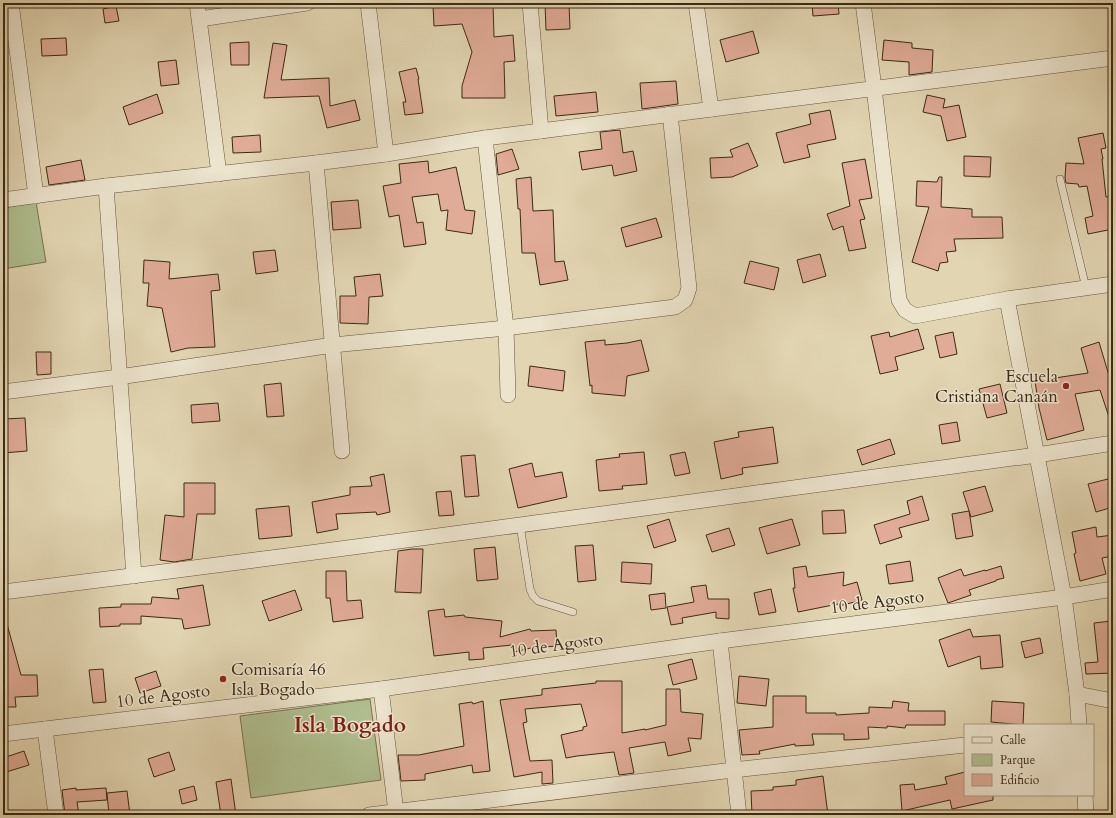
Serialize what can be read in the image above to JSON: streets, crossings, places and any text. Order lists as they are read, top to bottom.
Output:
{
  "streets": {
    "street": ["10 de Agosto"]
  },
  "districts": ["Isla Bogado"],
  "places": ["Escuela Cristiana Canaán", "Comisaría 46 Isla Bogado"],
  "legend": ["Calle", "Parque", "Edificio"]
}
